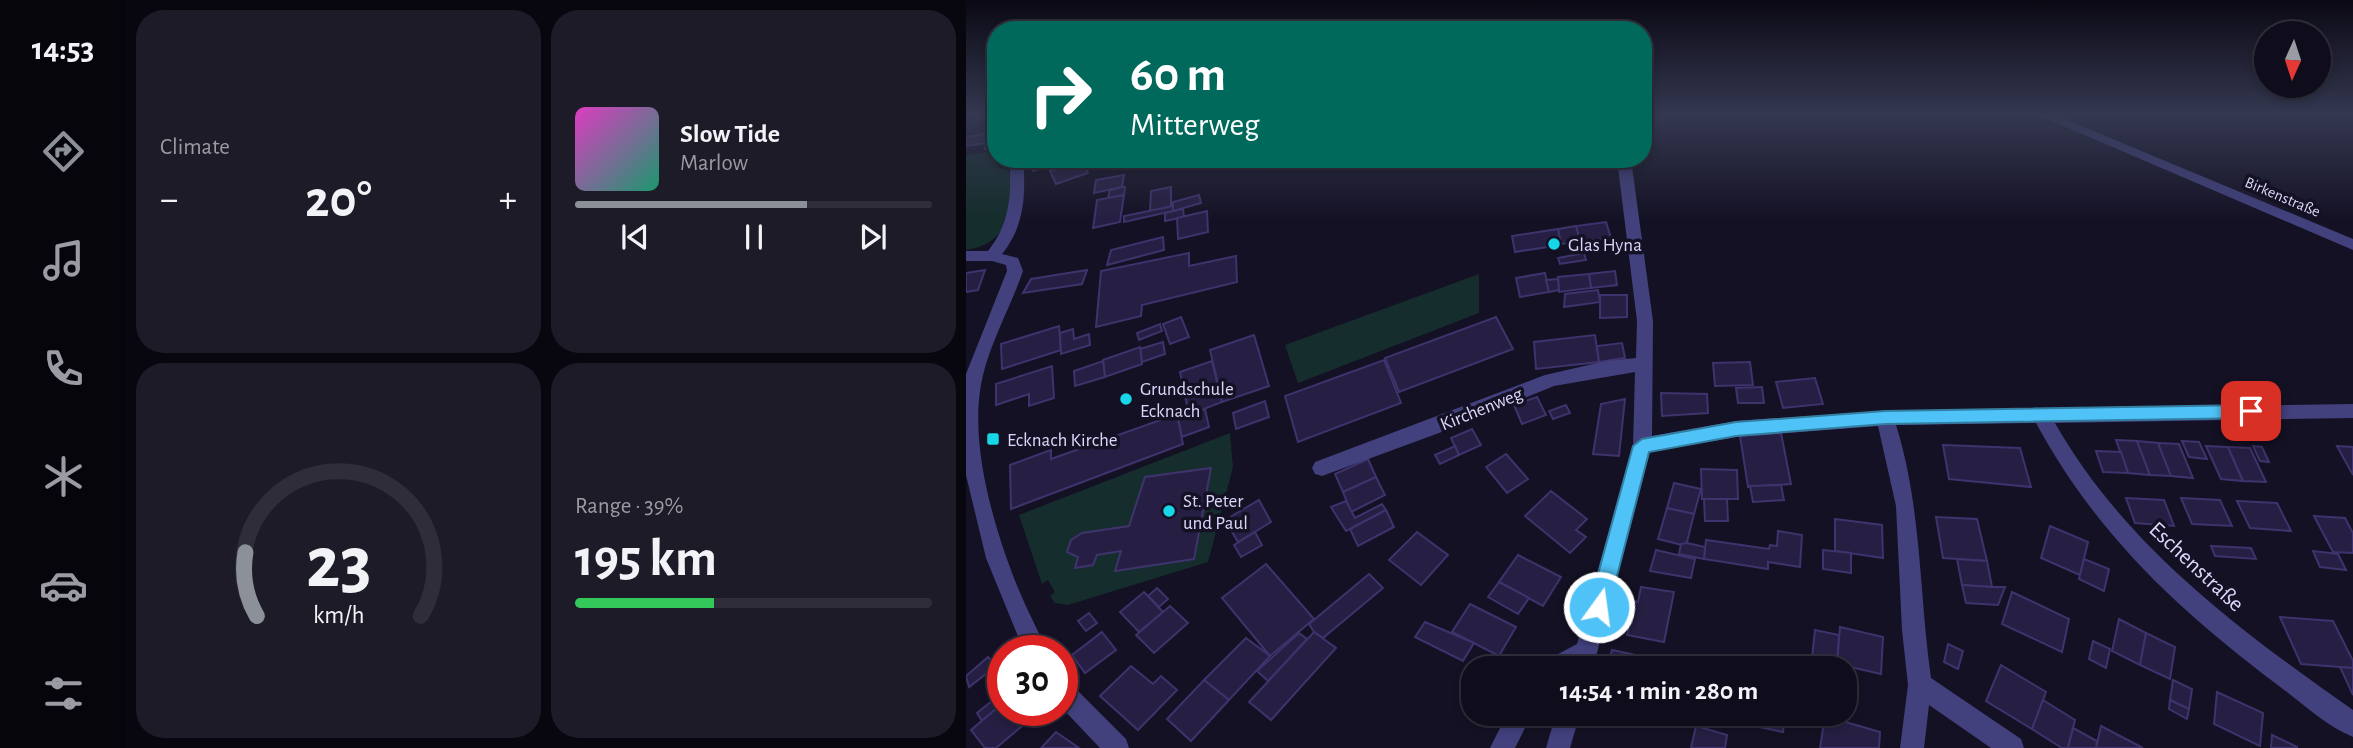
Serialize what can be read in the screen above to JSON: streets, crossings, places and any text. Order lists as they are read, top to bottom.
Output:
{
  "streets": {
    "street": ["Birkenstraße", "Kirchenweg", "Eschenstraße"]
  },
  "places": {
    "other": ["Glas Hyna", "Grundschule Ecknach", "St. Peter und Paul"],
    "transit": ["Ecknach Kirche"]
  },
  "north": "bottom",
  "page": {
    "tabs": "14:53",
    "tile": [
      "Climate",
      ["Range · 39%", "195 km"]
    ],
    "turn": ["60 m", "Mitterweg"],
    "song": ["Slow Tide", "Marlow"],
    "heat": ["−", "20°", "+"],
    "limit": "30",
    "trip": "14:54 · 1 min · 280 m",
    "gauge": ["23", "km/h"]
  }
}
